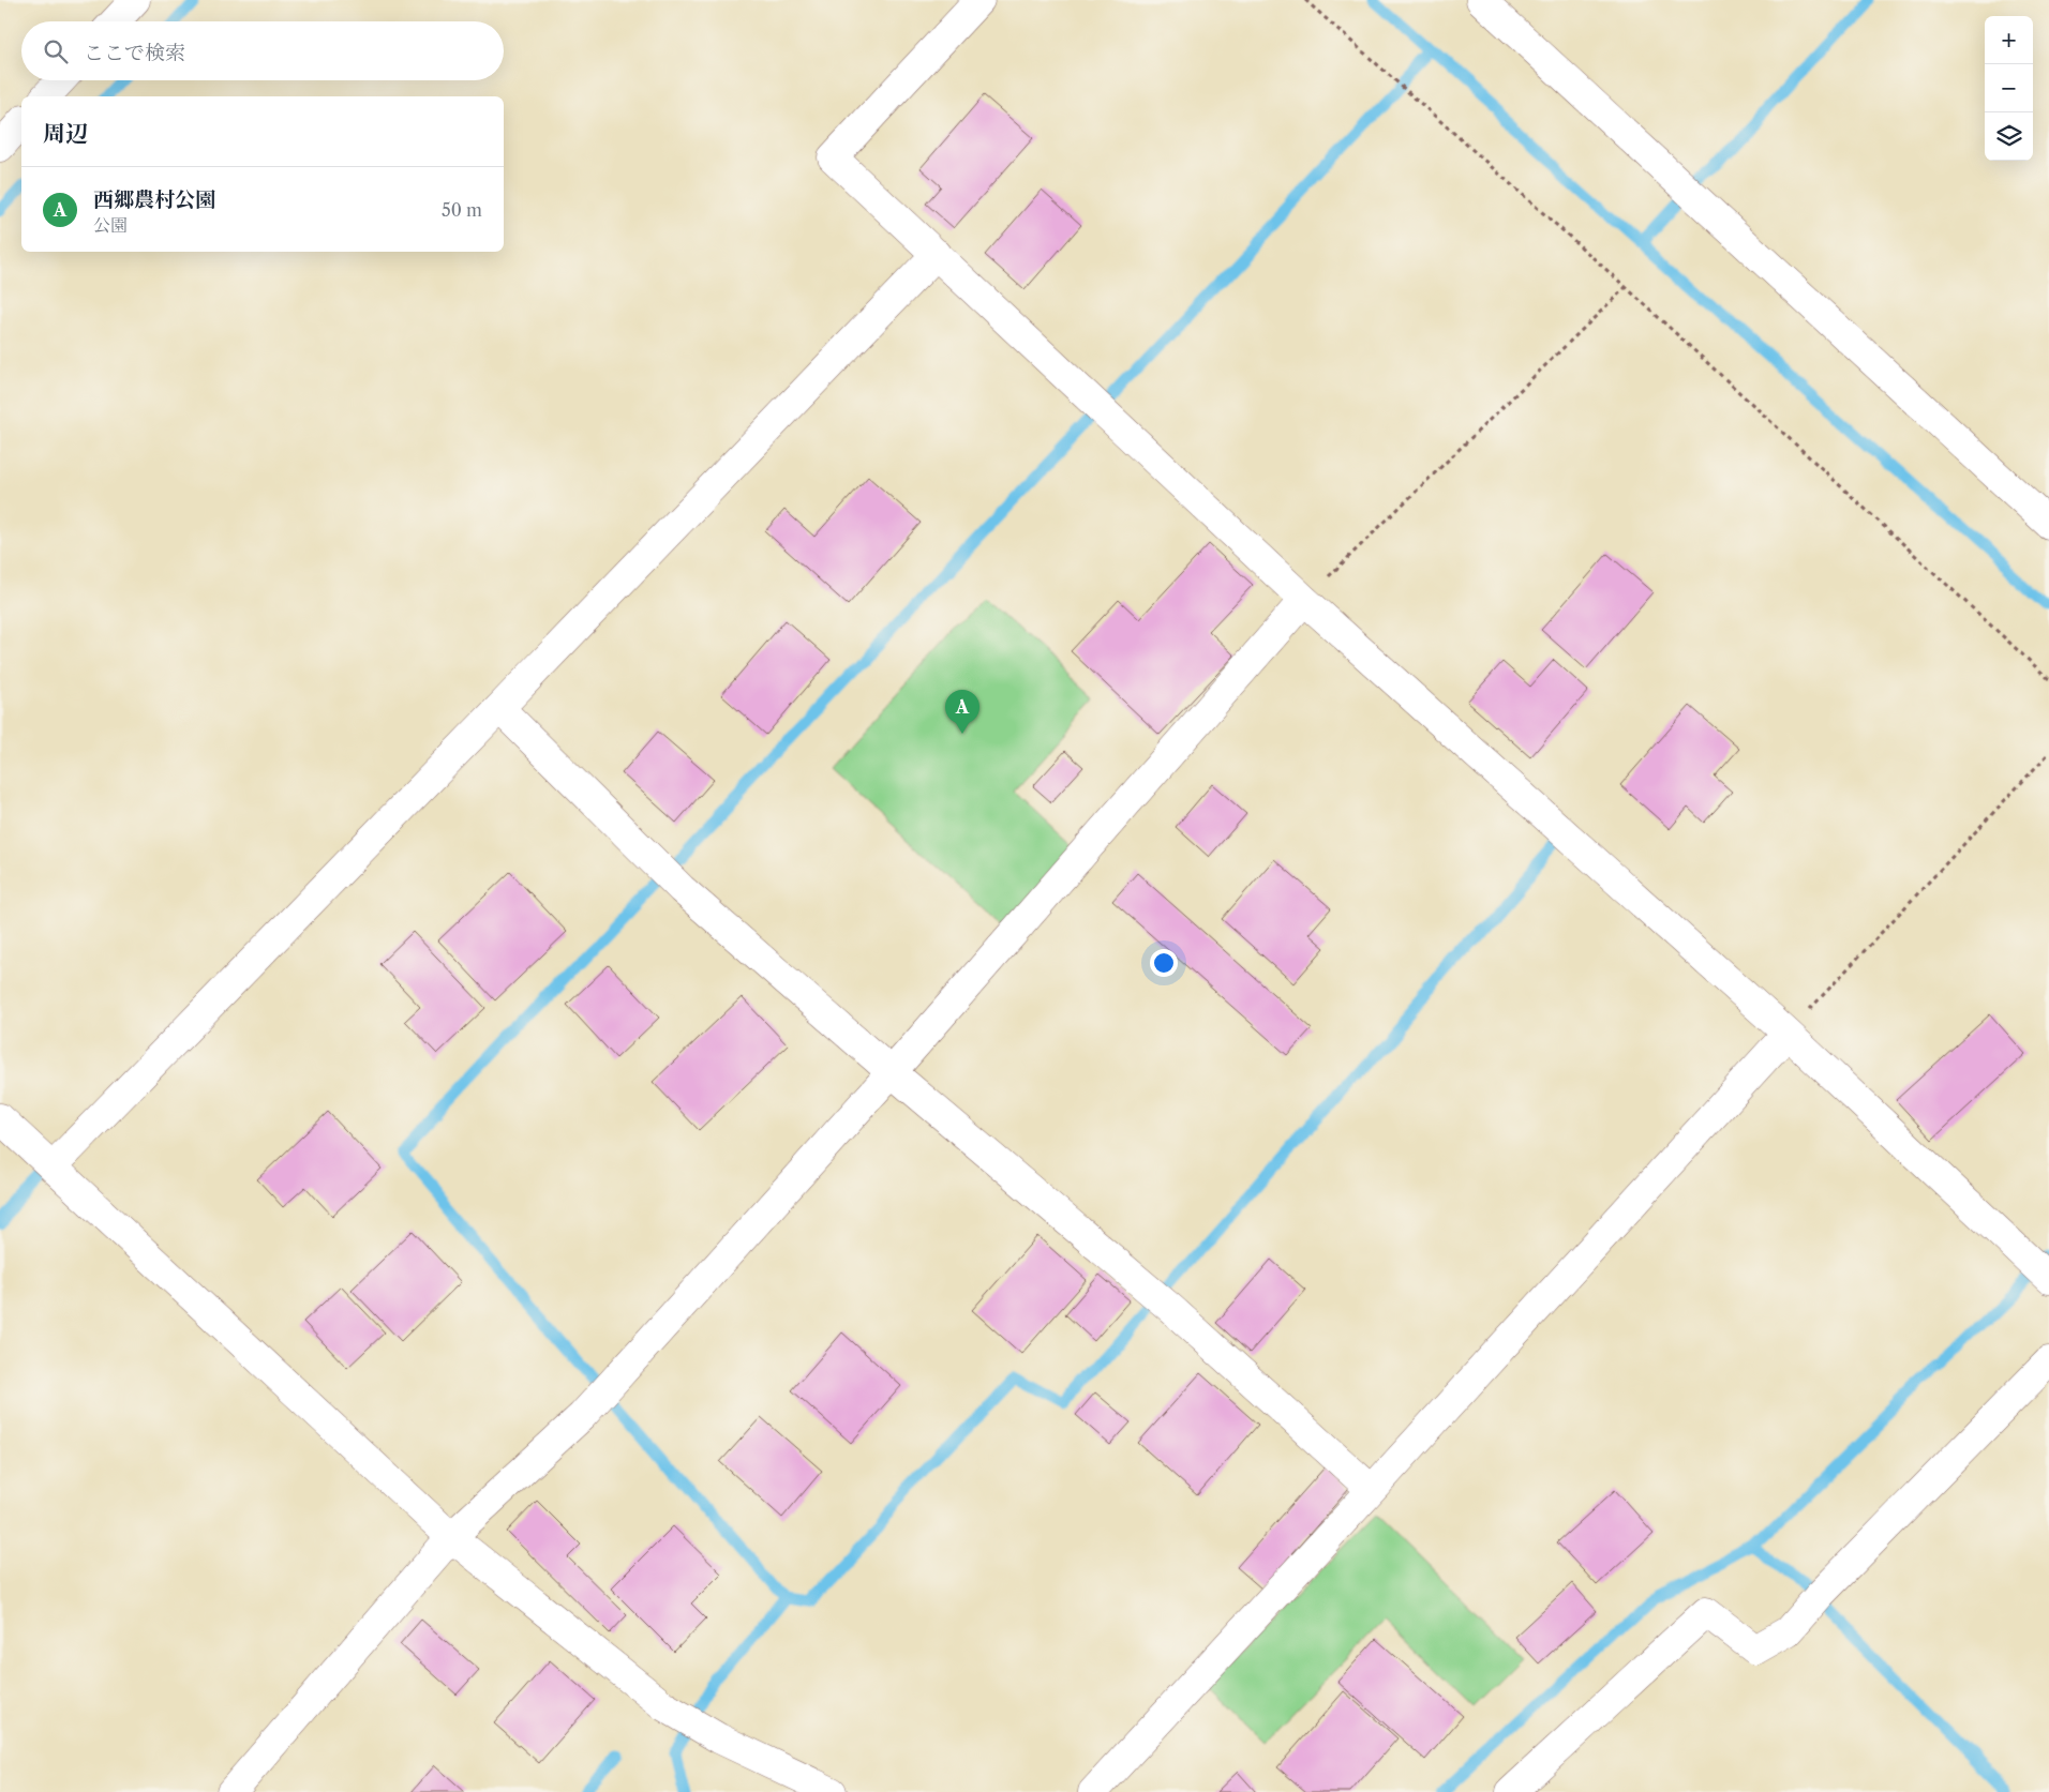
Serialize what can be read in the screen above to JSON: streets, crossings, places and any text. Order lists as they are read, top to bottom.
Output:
{
  "page": {
    "map_buttons": ["+", "−"],
    "search": "ここで検索",
    "heading": "周辺",
    "list": [
      {
        "mark": "A",
        "name": "西郷農村公園",
        "note": "公園",
        "value": "50 m"
      }
    ],
    "pins": "A"
  }
}
